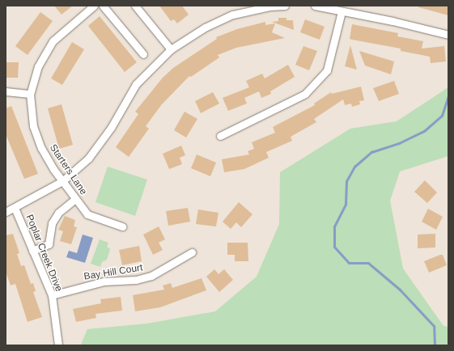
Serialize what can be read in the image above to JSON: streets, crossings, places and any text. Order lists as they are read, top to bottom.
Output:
{
  "streets": {
    "street": ["Starters Lane", "Poplar Creek Drive", "Bay Hill Court"]
  },
  "crossings": [
    ["Poplar Creek Drive", "Bay Hill Court"]
  ]
}
